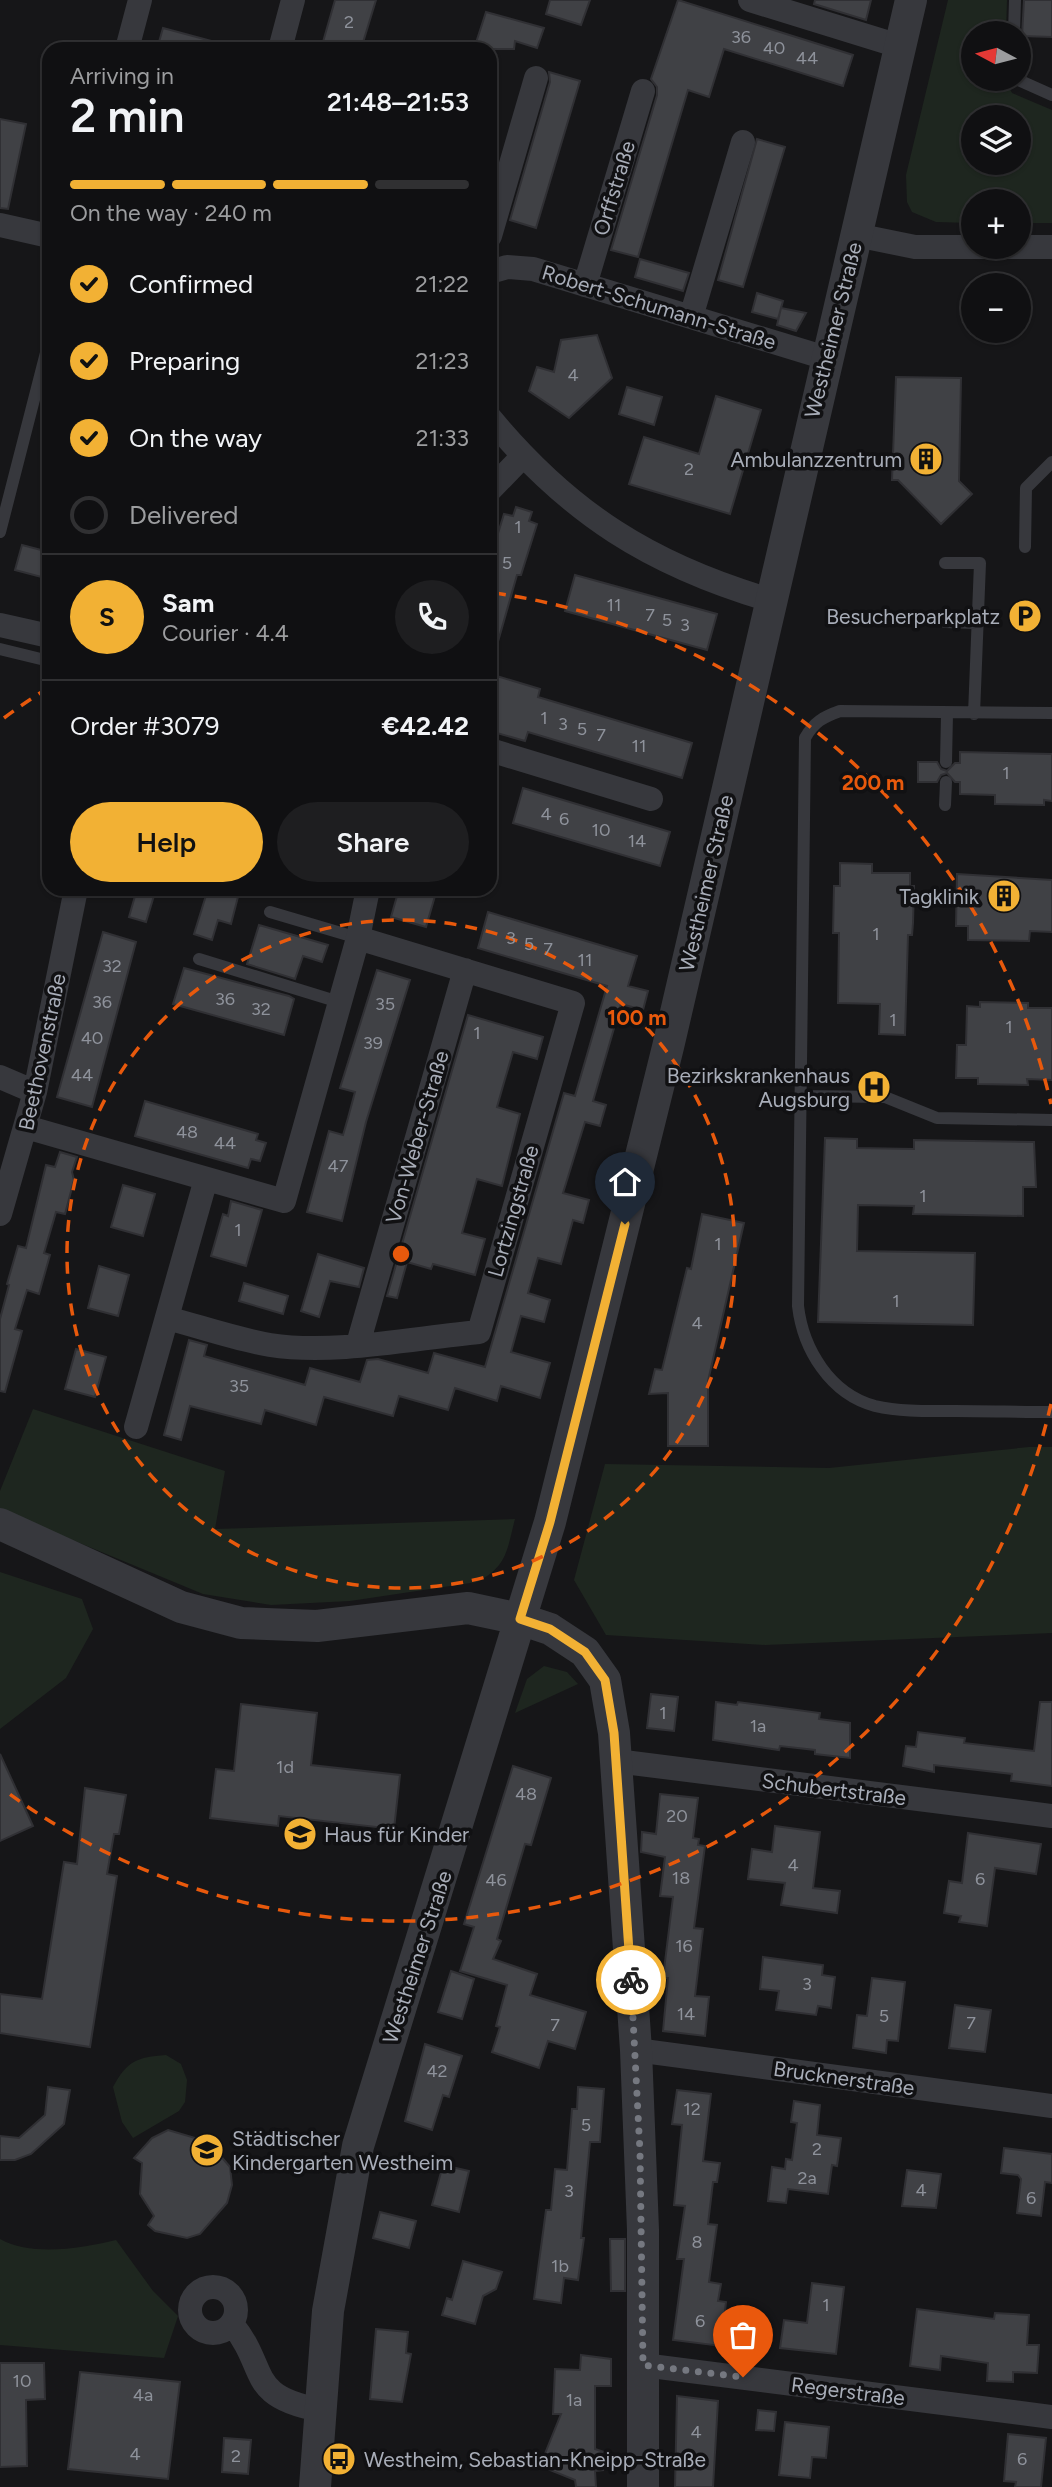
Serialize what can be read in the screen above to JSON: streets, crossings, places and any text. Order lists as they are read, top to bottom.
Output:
{
  "streets": {
    "street": [
      "Orffstraße",
      "Robert-Schumann-Straße",
      "Westheimer Straße",
      "Beethovenstraße",
      "Von-Weber-Straße",
      "Lortzingstraße",
      "Schubertstraße",
      "Brucknerstraße",
      "Regerstraße"
    ]
  },
  "crossings": [
    ["Orffstraße", "Robert-Schumann-Straße"],
    ["Robert-Schumann-Straße", "Westheimer Straße"],
    ["Von-Weber-Straße", "Lortzingstraße"]
  ],
  "places": {
    "building": ["Ambulanzzentrum", "Tagklinik"],
    "parking": ["Besucherparkplatz"],
    "hospital": ["Bezirkskrankenhaus Augsburg"],
    "school or university": ["Haus für Kinder", "Städtischer Kindergarten Westheim"],
    "bus stop": ["Westheim, Sebastian-Kneipp-Straße"]
  },
  "house_numbers": [
    "2",
    "36",
    "40",
    "44",
    "4",
    "2",
    "1",
    "5",
    "11",
    "7",
    "5",
    "3",
    "1",
    "3",
    "5",
    "7",
    "11",
    "1",
    "4",
    "6",
    "10",
    "14",
    "1",
    "3",
    "5",
    "7",
    "11",
    "32",
    "36",
    "36",
    "35",
    "32",
    "1",
    "1",
    "1",
    "40",
    "39",
    "44",
    "48",
    "44",
    "47",
    "1",
    "1",
    "1",
    "1",
    "4",
    "35",
    "1",
    "1a",
    "1d",
    "48",
    "20",
    "4",
    "18",
    "6",
    "46",
    "16",
    "3",
    "14",
    "5",
    "7",
    "7",
    "42",
    "12",
    "5",
    "2",
    "2a",
    "4",
    "3",
    "6",
    "8",
    "1b",
    "1",
    "6",
    "10",
    "4a",
    "1a",
    "4",
    "4",
    "2",
    "6"
  ],
  "north": "left",
  "page": {
    "map_buttons": ["+", "−"],
    "heading": ["2 min", "Arriving in", "21:48–21:53"],
    "panel": [
      "Sam",
      "Courier · 4.4",
      "Order #3079",
      "€42.42"
    ],
    "bar": "On the way · 240 m",
    "list": [
      ["Confirmed", "21:22"],
      ["Preparing", "21:23"],
      ["On the way", "21:33"],
      "Delivered"
    ],
    "round": "S",
    "buttons": ["Help", "Share"]
  },
  "rings": ["200 m", "100 m"]
}
